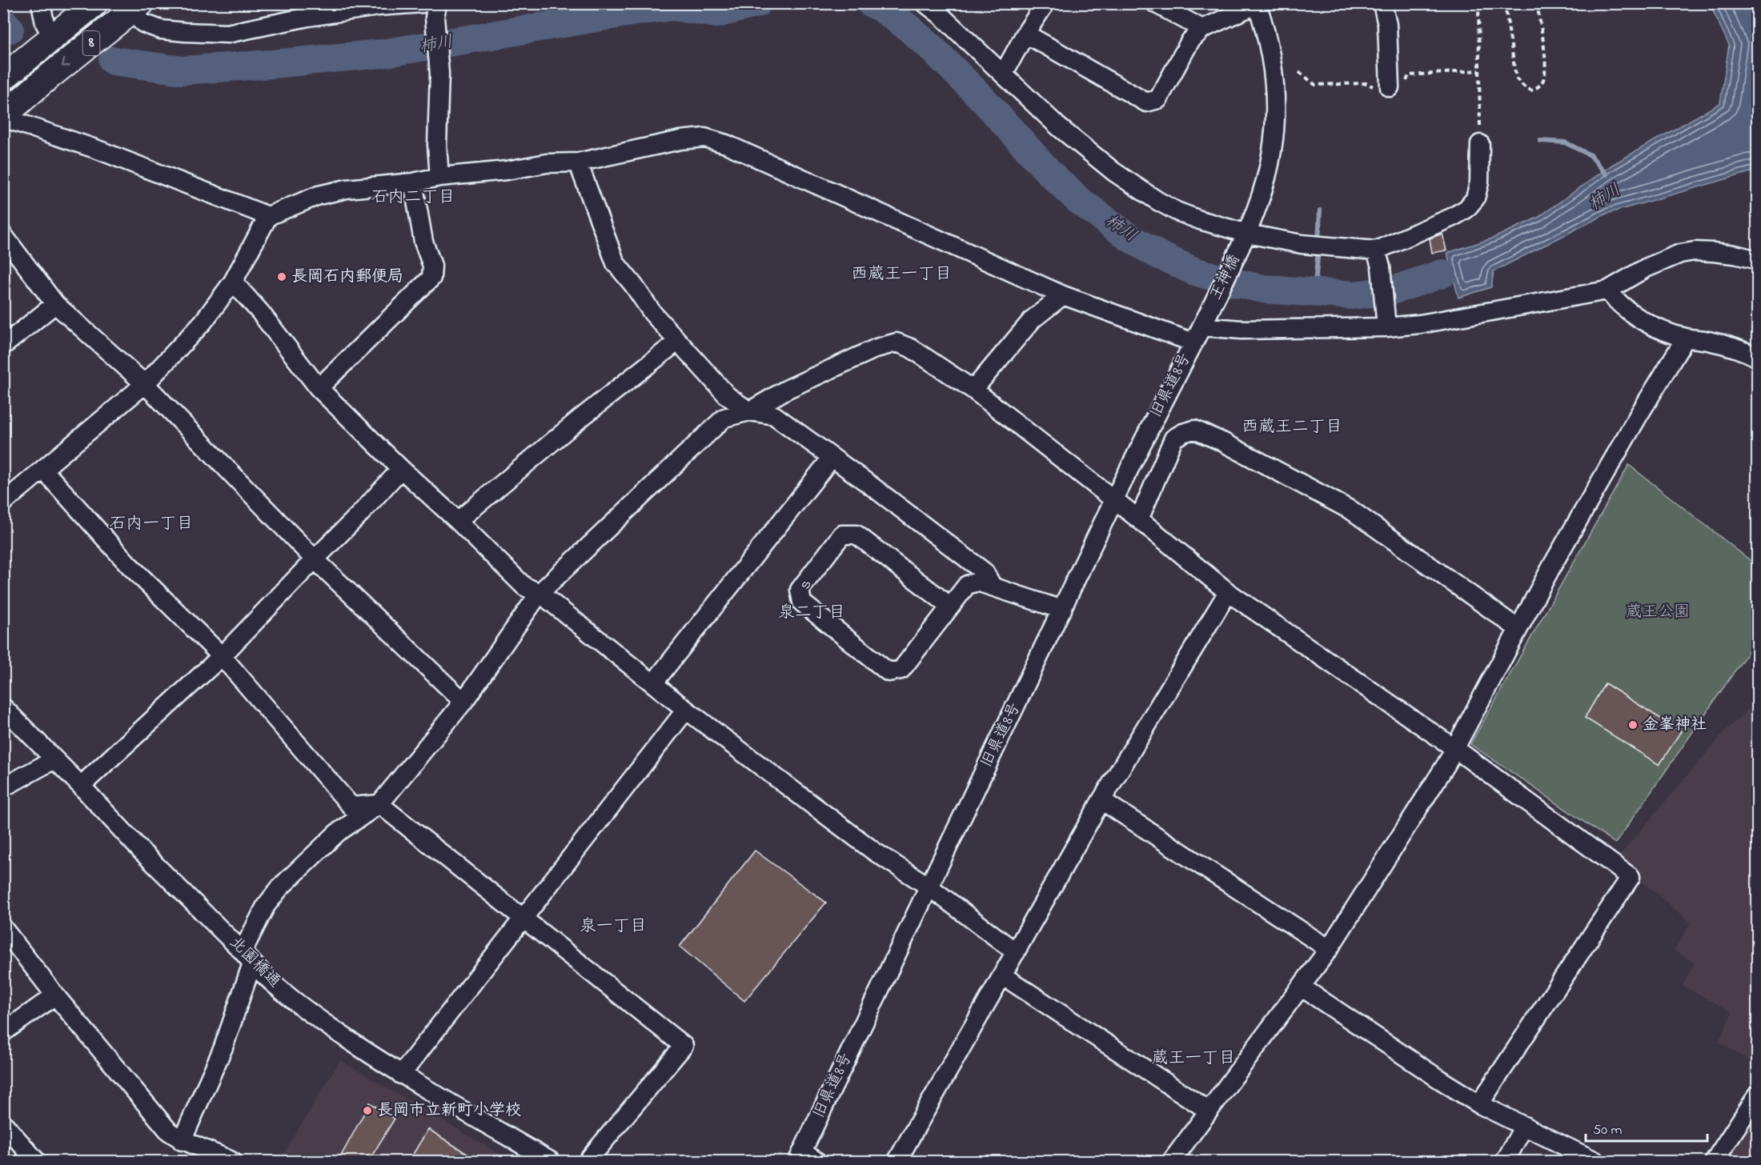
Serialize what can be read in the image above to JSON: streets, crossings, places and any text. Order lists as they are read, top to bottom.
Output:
{
  "streets": {
    "highway": ["8"],
    "street": [
      "王神橋",
      "旧県道8号",
      "s",
      "北園橋通"
    ]
  },
  "crossings": [
    ["王神橋", "旧県道8号"],
    ["旧県道8号", "s"]
  ],
  "districts": [
    "石内二丁目",
    "西蔵王一丁目",
    "西蔵王二丁目",
    "石内一丁目",
    "泉二丁目",
    "泉一丁目",
    "蔵王一丁目"
  ],
  "water": ["柿川"],
  "parks": ["蔵王公園"],
  "places": ["長岡石内郵便局", "金峯神社", "長岡市立新町小学校"],
  "scale_bar": "50 m"
}
